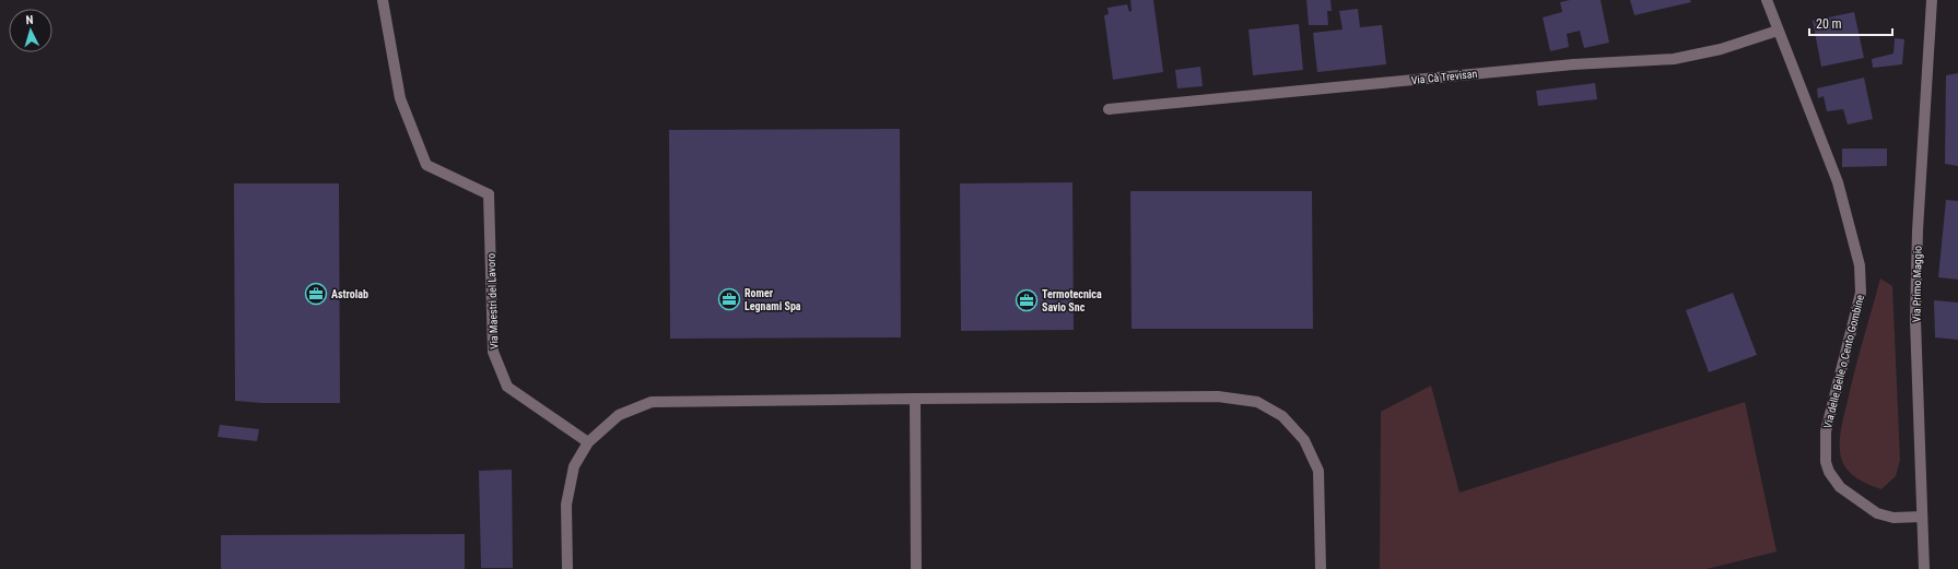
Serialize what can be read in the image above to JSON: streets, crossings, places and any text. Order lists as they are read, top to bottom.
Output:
{
  "streets": {
    "street": [
      "Via Cà Trevisan",
      "Via Primo Maggio",
      "Via Maestri del Lavoro",
      "Via delle Belle o Cento Gombine"
    ]
  },
  "crossings": [
    ["Via Cà Trevisan", "Via delle Belle o Cento Gombine"],
    ["Via Primo Maggio", "Via delle Belle o Cento Gombine"]
  ],
  "places": {
    "office": ["Astrolab", "Romer Legnami Spa", "Termotecnica Savio Snc"]
  },
  "scale_bar": "20 m",
  "north": "top"
}
